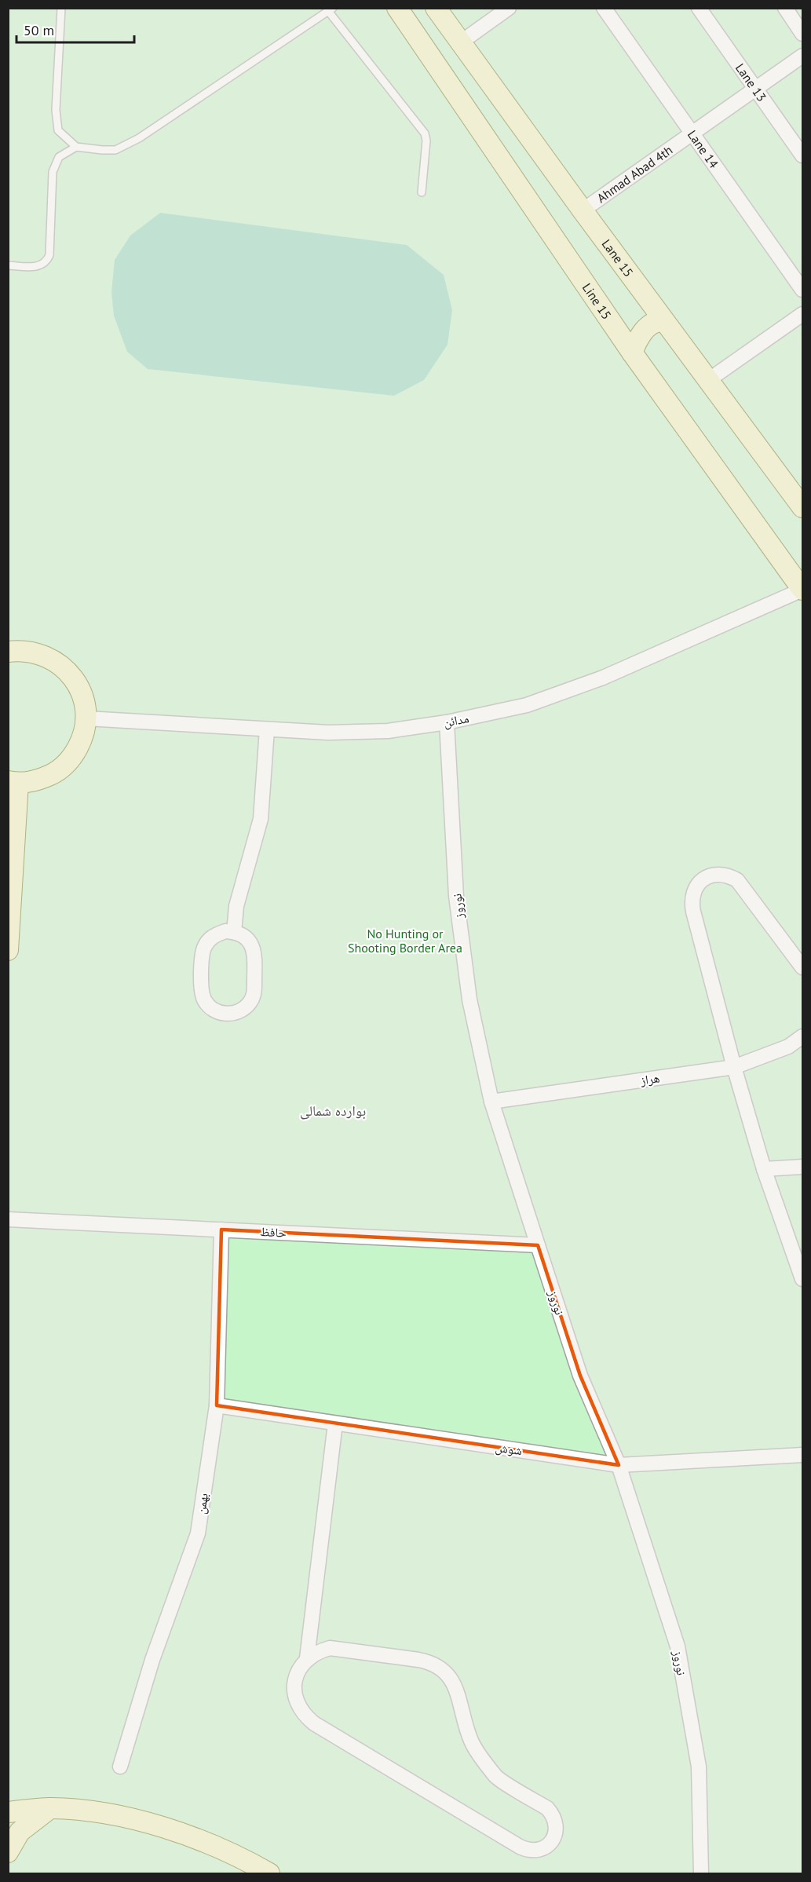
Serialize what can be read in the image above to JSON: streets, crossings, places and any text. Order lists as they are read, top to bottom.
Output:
{
  "streets": {
    "main road": ["Lane 15", "Line 15"],
    "street": [
      "Lane 13",
      "Lane 14",
      "Ahmad Abad 4th",
      "مدائن",
      "نوروز",
      "هراز",
      "حافظ",
      "شوش",
      "بهمن"
    ]
  },
  "crossings": [
    ["Lane 13", "Ahmad Abad 4th"],
    ["Lane 14", "Ahmad Abad 4th"],
    ["Ahmad Abad 4th", "Lane 15"],
    ["Line 15", "مدائن"],
    ["مدائن", "نوروز"],
    ["نوروز", "هراز"],
    ["نوروز", "حافظ"],
    ["نوروز", "شوش"],
    ["حافظ", "بهمن"],
    ["شوش", "بهمن"]
  ],
  "districts": ["بوارده شمالی"],
  "parks": ["No Hunting or Shooting Border Area"],
  "scale_bar": "50 m"
}
